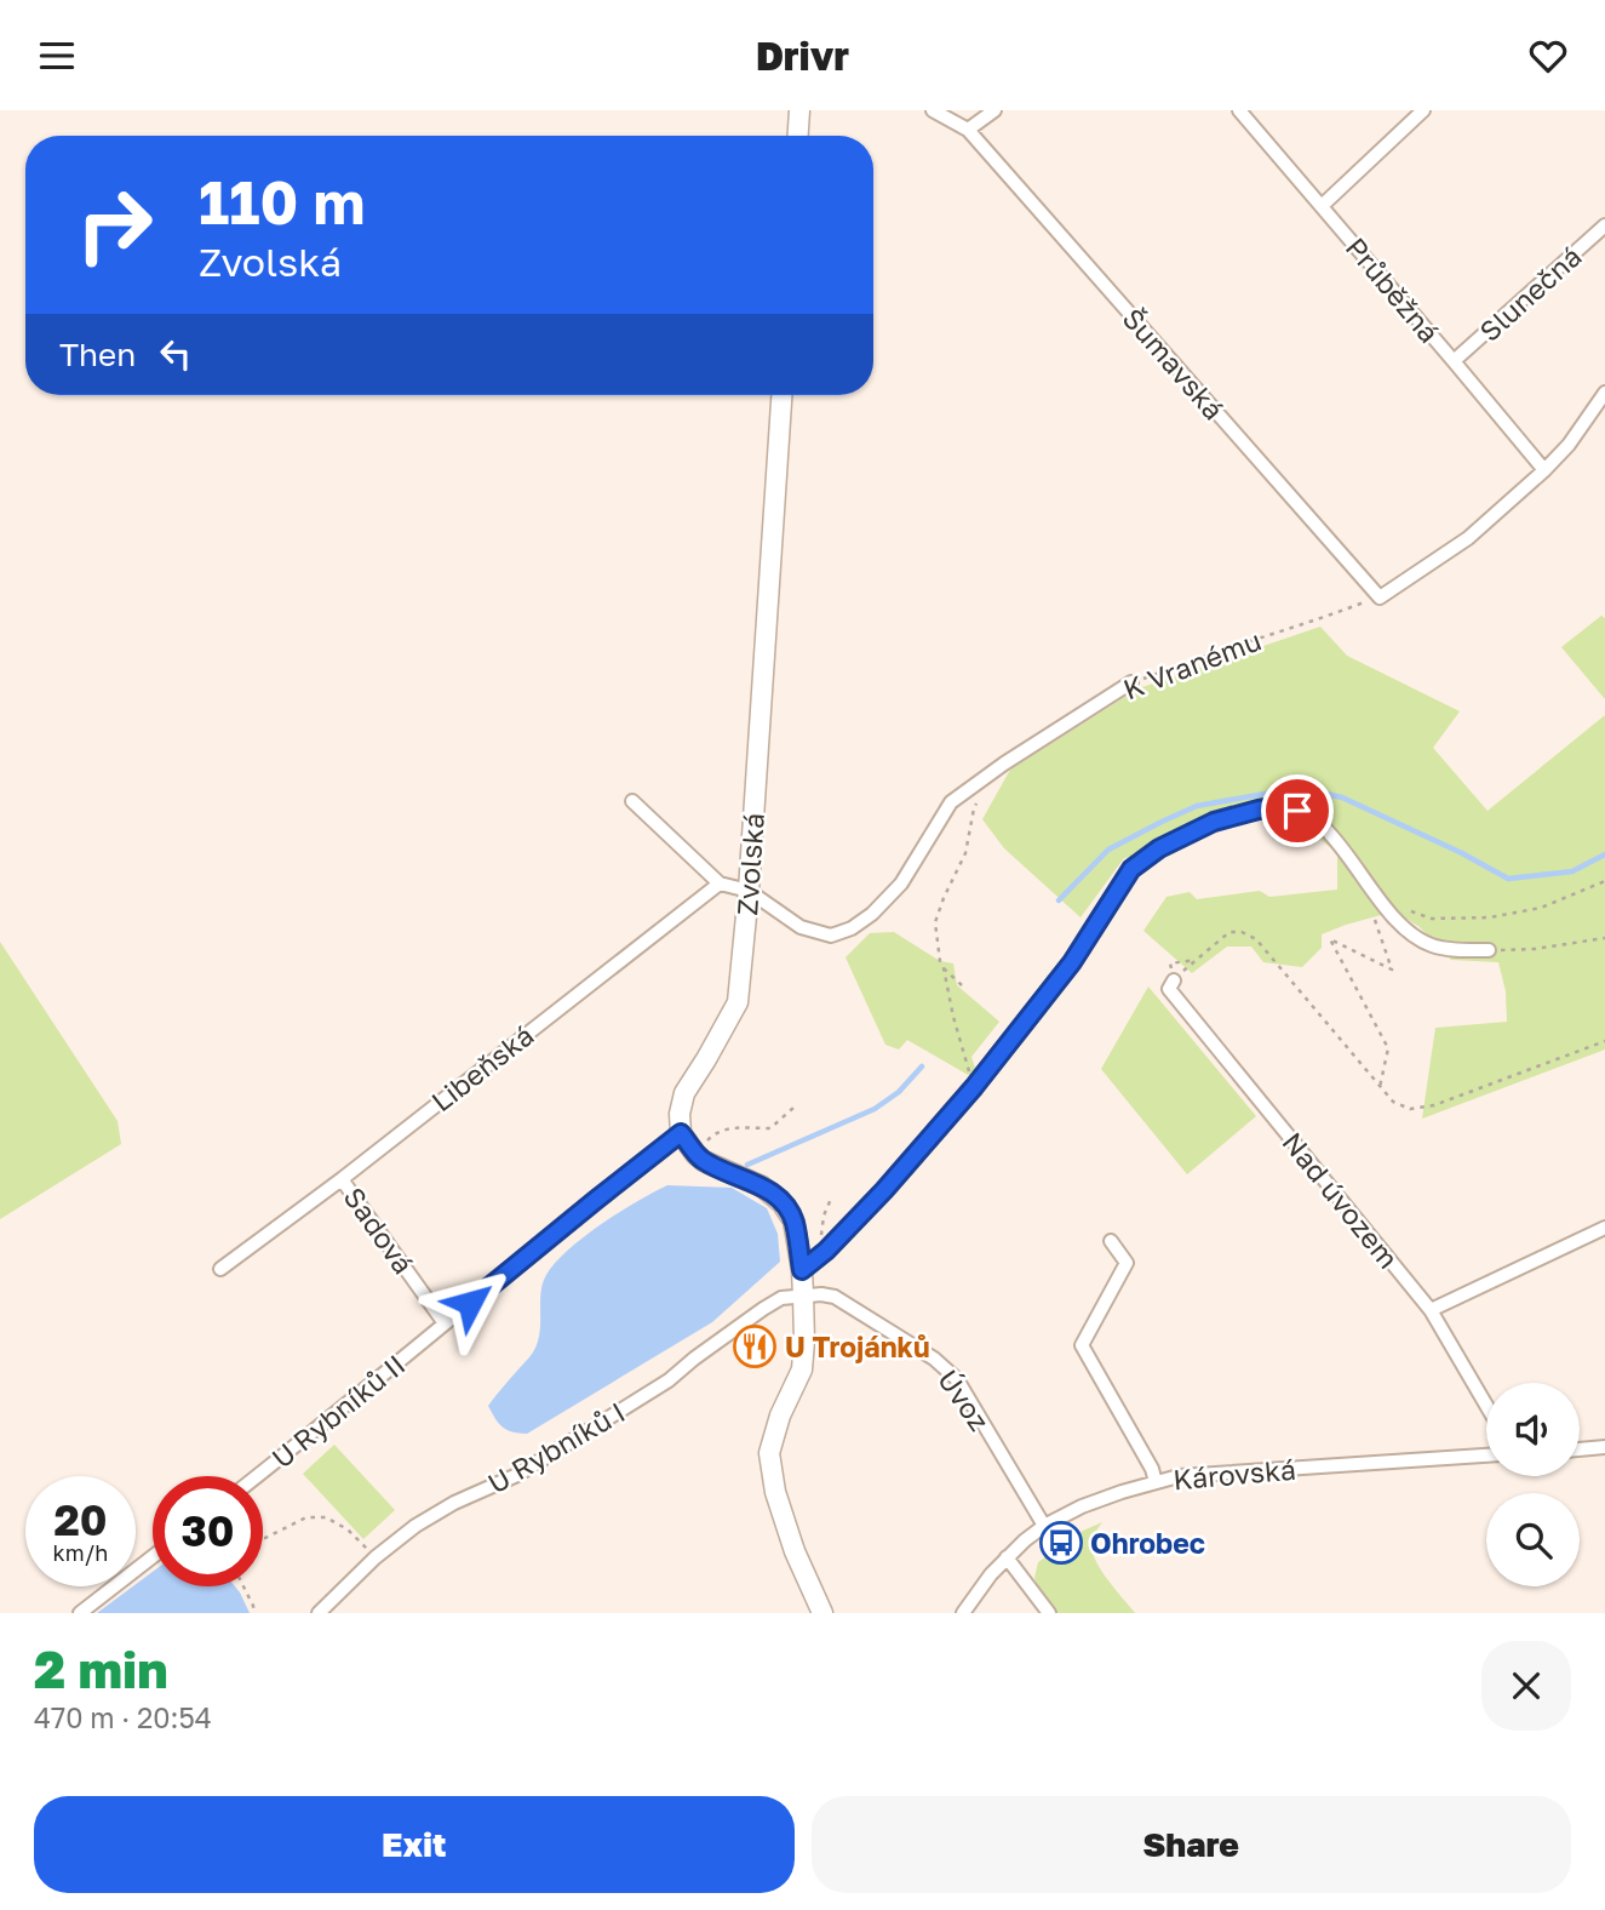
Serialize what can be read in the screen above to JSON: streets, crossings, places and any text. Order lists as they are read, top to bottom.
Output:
{
  "streets": {
    "street": [
      "Průběžná",
      "Slunečná",
      "Šumavská",
      "K Vranému",
      "Zvolská",
      "Libeňská",
      "Nad úvozem",
      "Sadová",
      "Úvoz",
      "U Rybníků II",
      "U Rybníků I",
      "Károvská"
    ]
  },
  "crossings": [
    ["Průběžná", "Slunečná"],
    ["Šumavská", "K Vranému"],
    ["K Vranému", "Zvolská"],
    ["Zvolská", "Libeňská"],
    ["Zvolská", "U Rybníků II"],
    ["Libeňská", "Sadová"],
    ["Sadová", "U Rybníků II"],
    ["Úvoz", "U Rybníků I"],
    ["Úvoz", "Károvská"]
  ],
  "places": {
    "restaurant": ["U Trojánků"],
    "bus stop": ["Ohrobec"]
  },
  "page": {
    "header": "Drivr",
    "turn": ["110 m", "Zvolská"],
    "then": "Then",
    "speed": "20 km/h",
    "limit": "30",
    "heading": ["2 min", "470 m · 20:54"],
    "buttons": ["Exit", "Share"]
  }
}
